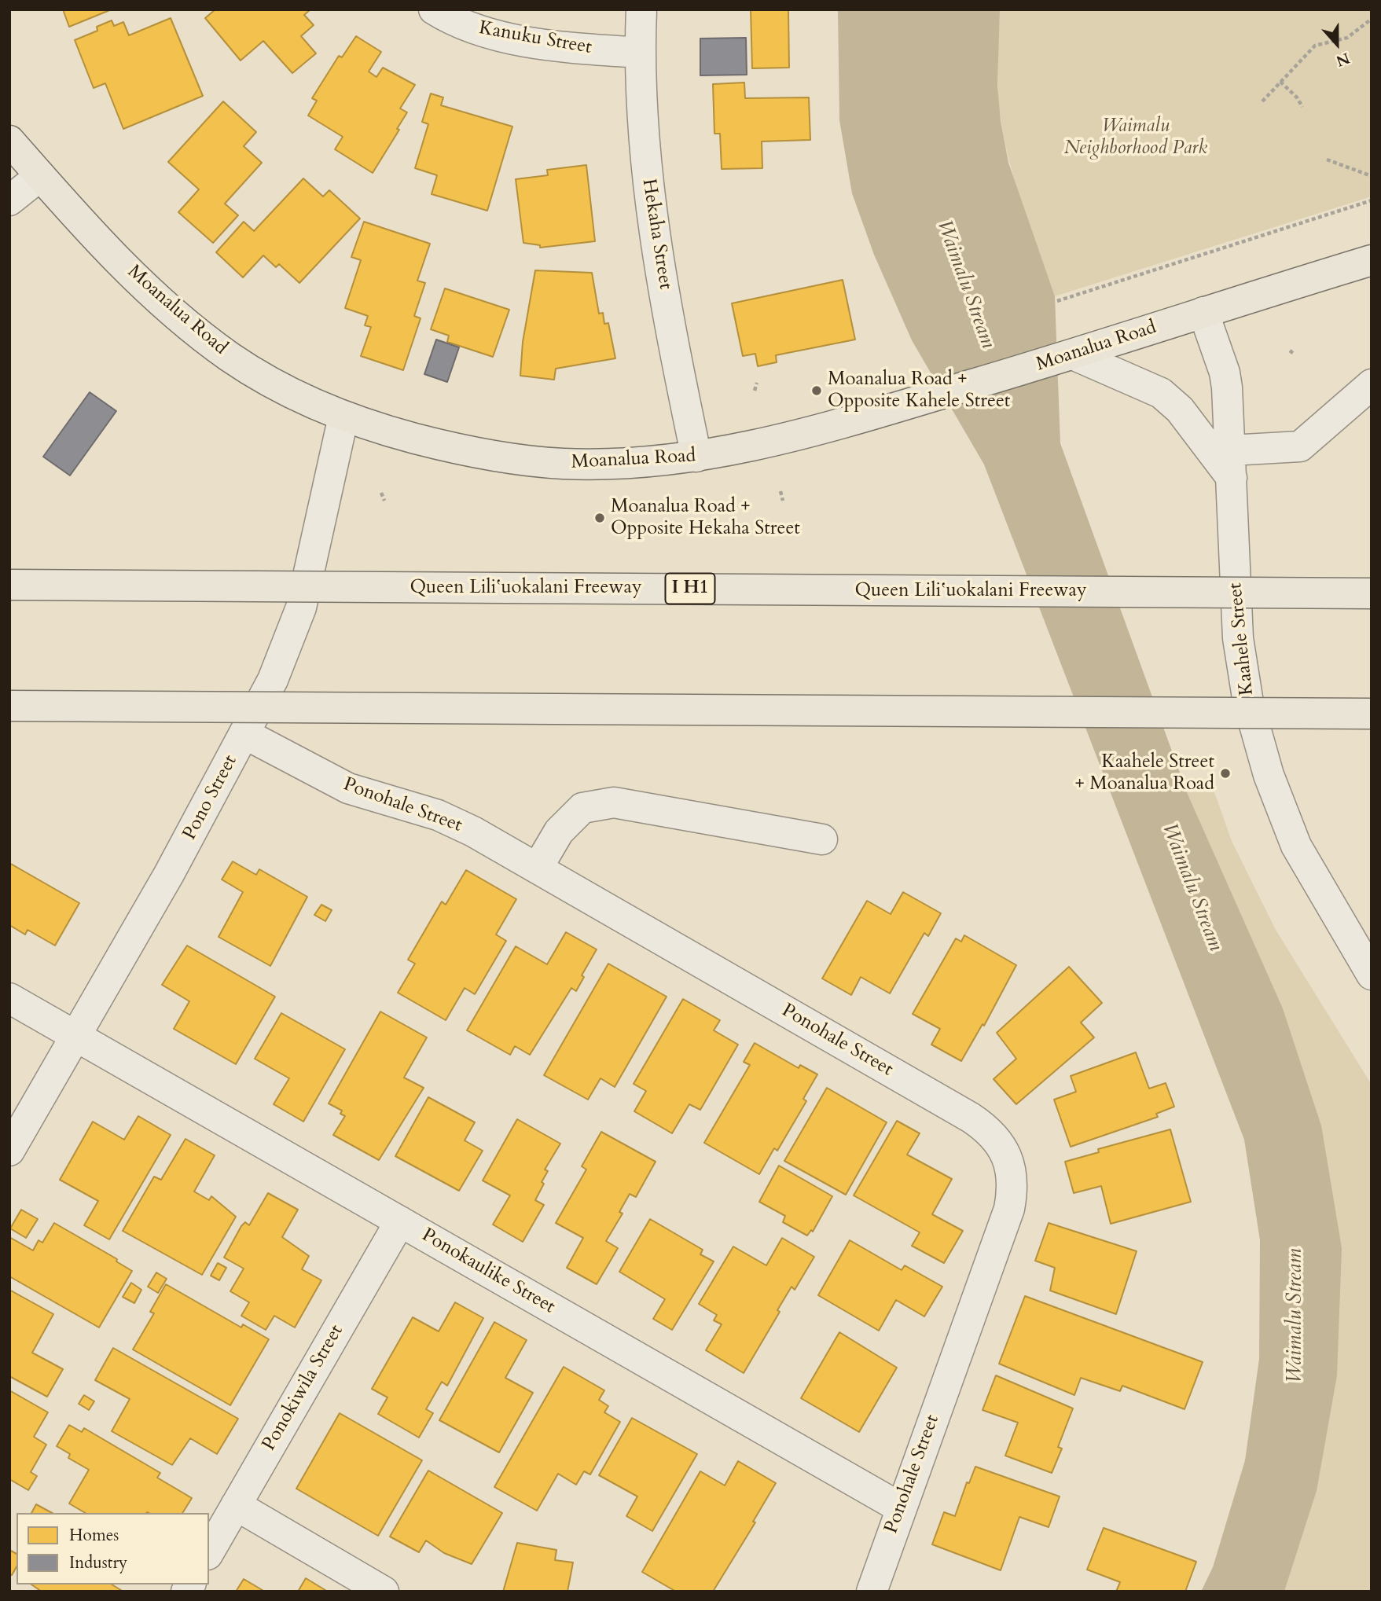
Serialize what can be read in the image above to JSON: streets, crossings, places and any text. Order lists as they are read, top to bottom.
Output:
{
  "streets": {
    "main road": ["Moanalua Road", "Queen Liliʻuokalani Freeway", "I H1"],
    "street": [
      "Kanuku Street",
      "Hekaha Street",
      "Kaahele Street",
      "Pono Street",
      "Ponohale Street",
      "Ponokaulike Street",
      "Ponokiwila Street"
    ]
  },
  "crossings": [
    ["Kanuku Street", "Hekaha Street"],
    ["Hekaha Street", "Moanalua Road"],
    ["Moanalua Road", "Kaahele Street"],
    ["Moanalua Road", "Pono Street"],
    ["Pono Street", "Ponohale Street"],
    ["Pono Street", "Ponokaulike Street"],
    ["Ponohale Street", "Ponokaulike Street"],
    ["Ponokaulike Street", "Ponokiwila Street"]
  ],
  "water": ["Waimalu Stream"],
  "parks": ["Waimalu Neighborhood Park"],
  "places": ["Moanalua Road + Opposite Kahele Street", "Moanalua Road + Opposite Hekaha Street", "Kaahele Street + Moanalua Road"],
  "legend": ["Homes", "Industry"],
  "north": "bottom"
}
